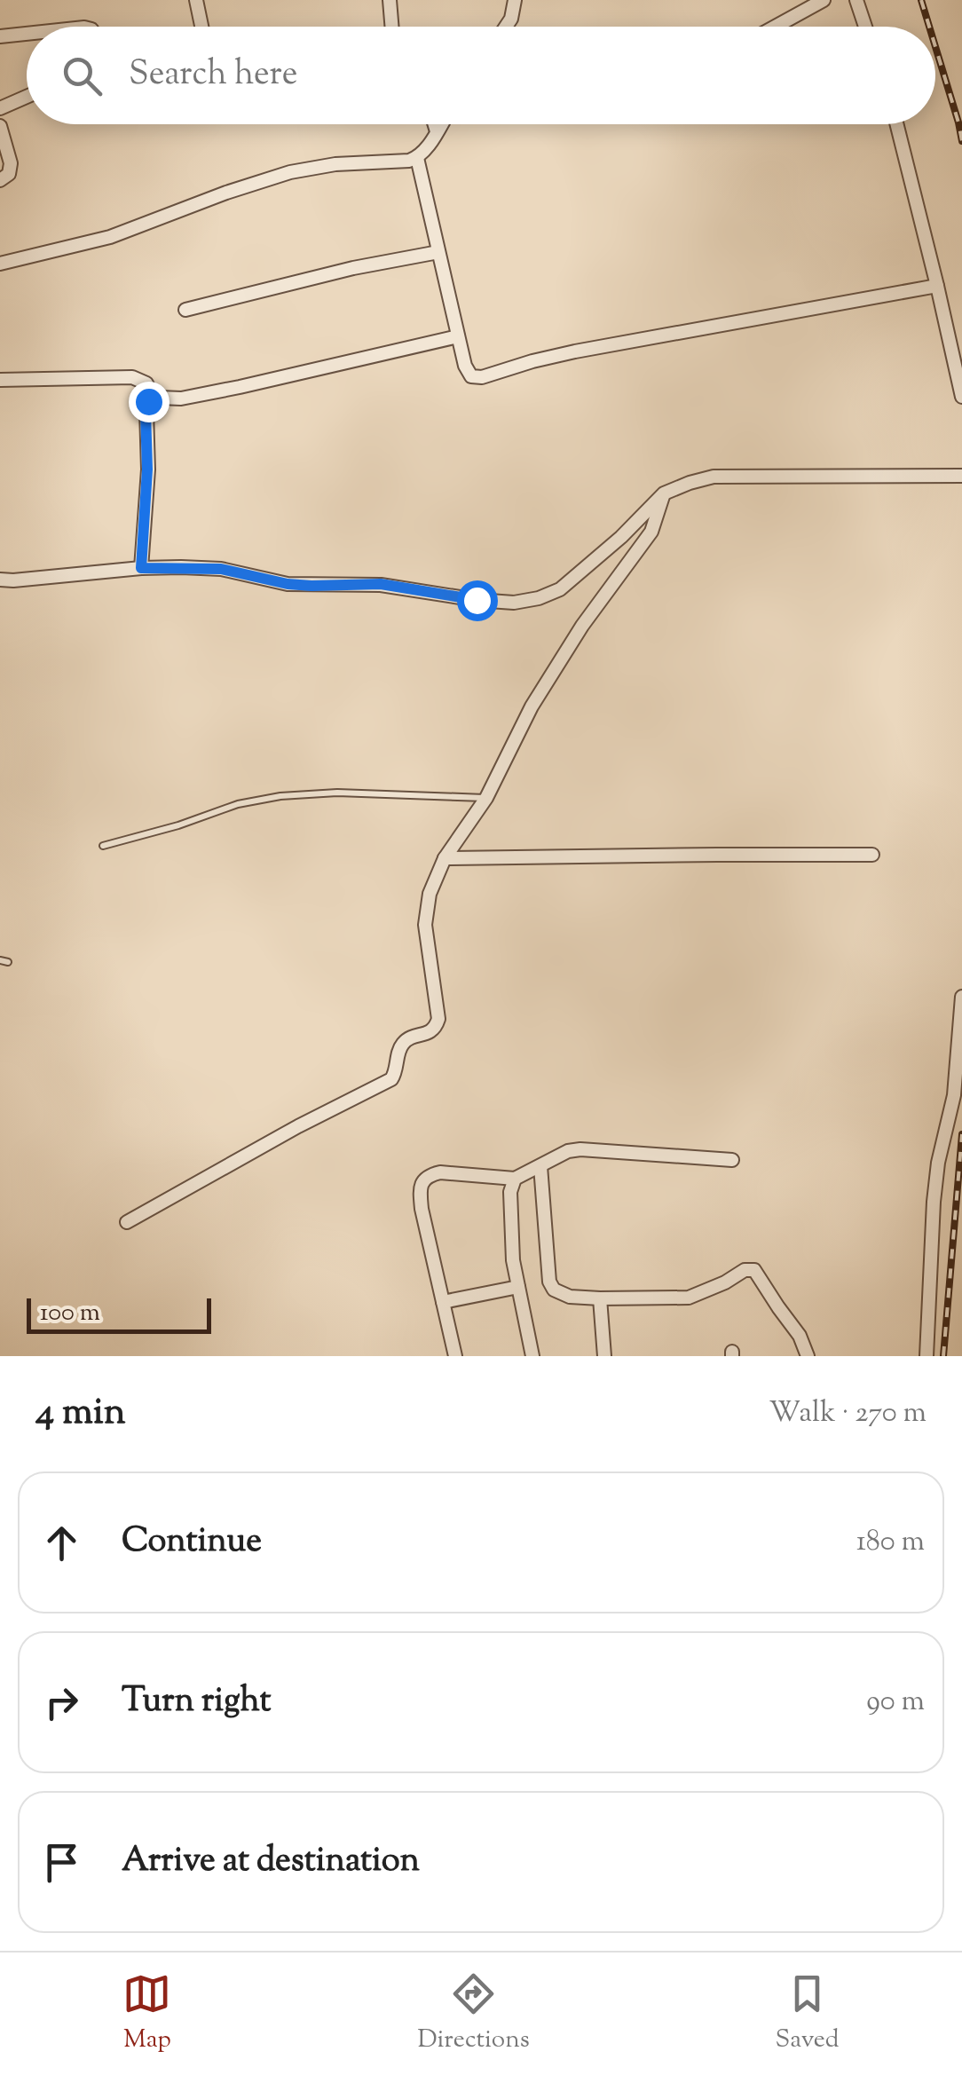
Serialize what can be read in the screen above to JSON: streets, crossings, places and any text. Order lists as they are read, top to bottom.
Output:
{
  "scale_bar": "100 m",
  "page": {
    "search": "Search here",
    "scale": "100 m",
    "heading": ["4 min", "Walk · 270 m"],
    "list": [
      ["Continue", "180 m"],
      ["Turn right", "90 m"],
      "Arrive at destination"
    ],
    "nav": ["Map", "Directions", "Saved"]
  }
}
